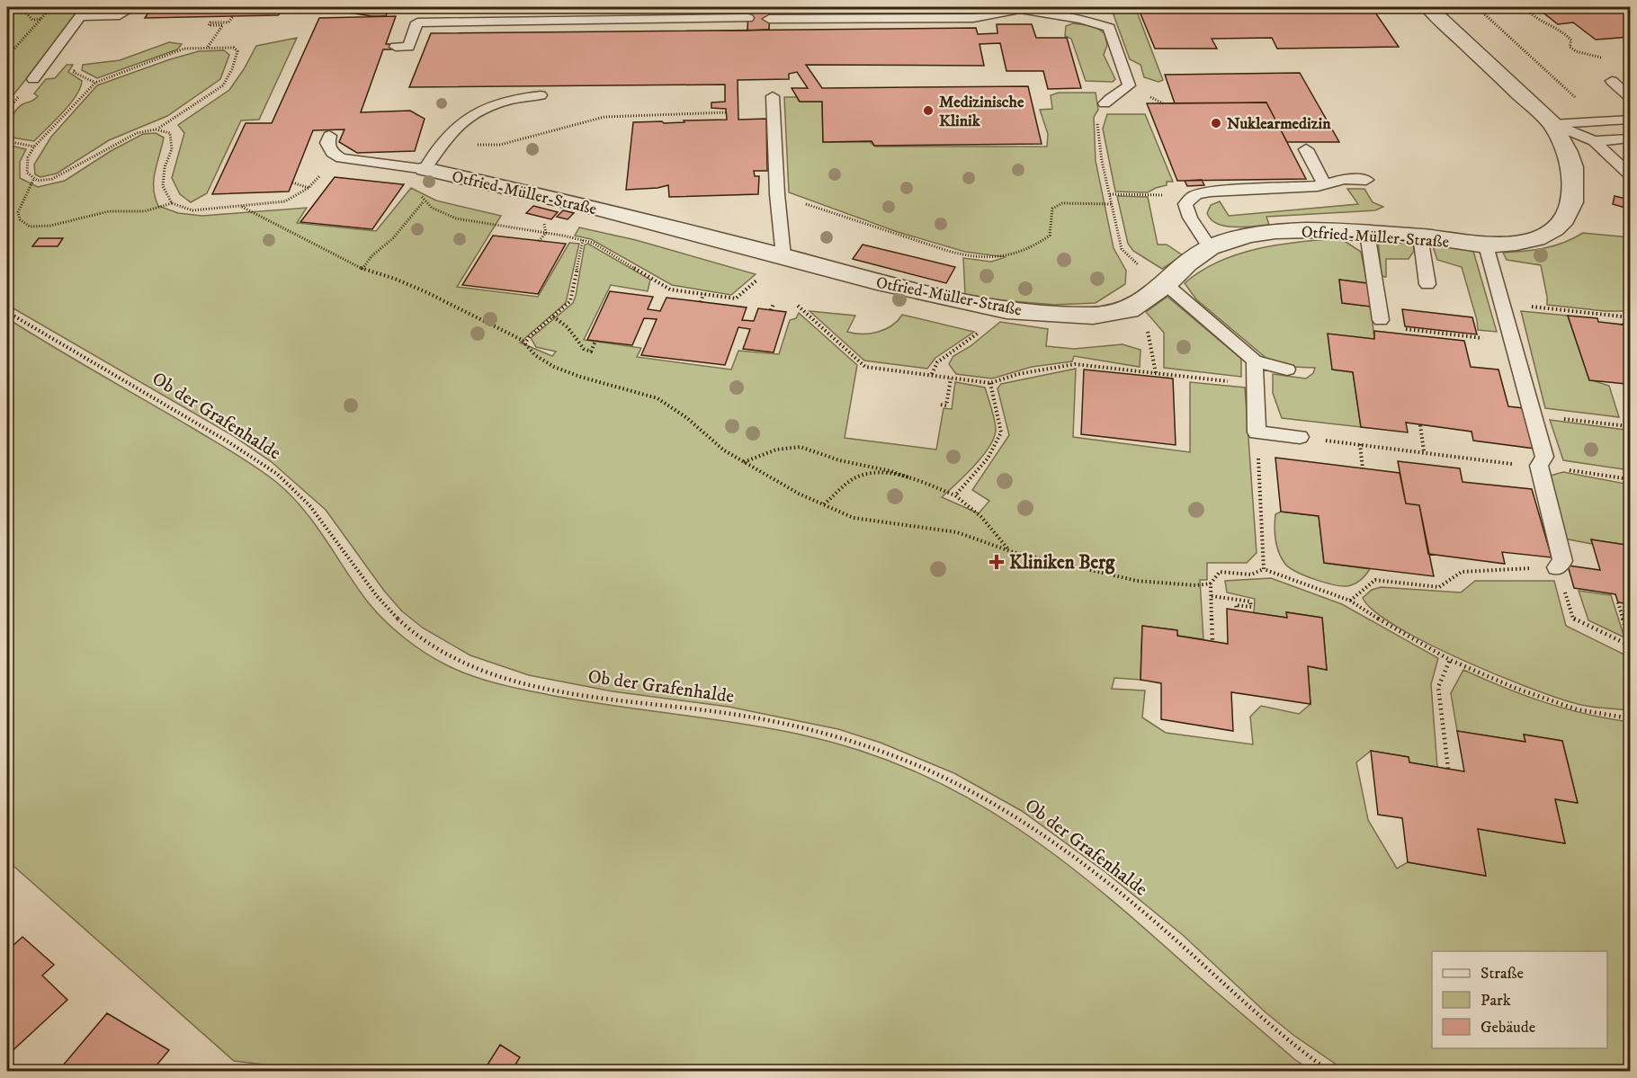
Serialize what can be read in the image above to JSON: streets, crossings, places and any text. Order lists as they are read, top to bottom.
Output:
{
  "streets": {
    "street": ["Otfried-Müller-Straße"],
    "path": ["Ob der Grafenhalde"]
  },
  "places": {
    "other": ["Medizinische Klinik", "Nuklearmedizin"],
    "health": ["Kliniken Berg"]
  },
  "legend": ["Straße", "Park", "Gebäude"]
}
